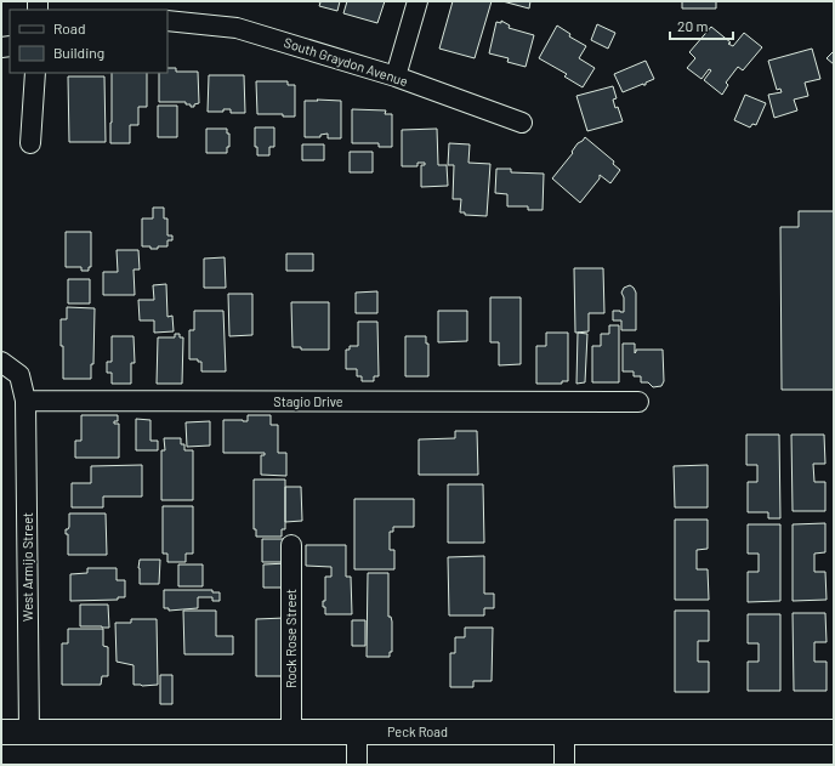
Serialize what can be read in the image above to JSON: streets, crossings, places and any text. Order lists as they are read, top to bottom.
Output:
{
  "streets": {
    "street": [
      "South Graydon Avenue",
      "Stagio Drive",
      "West Armijo Street",
      "Rock Rose Street",
      "Peck Road"
    ]
  },
  "crossings": [
    ["Stagio Drive", "West Armijo Street"],
    ["West Armijo Street", "Peck Road"],
    ["Rock Rose Street", "Peck Road"]
  ],
  "legend": ["Road", "Building"],
  "scale_bar": "20 m"
}
